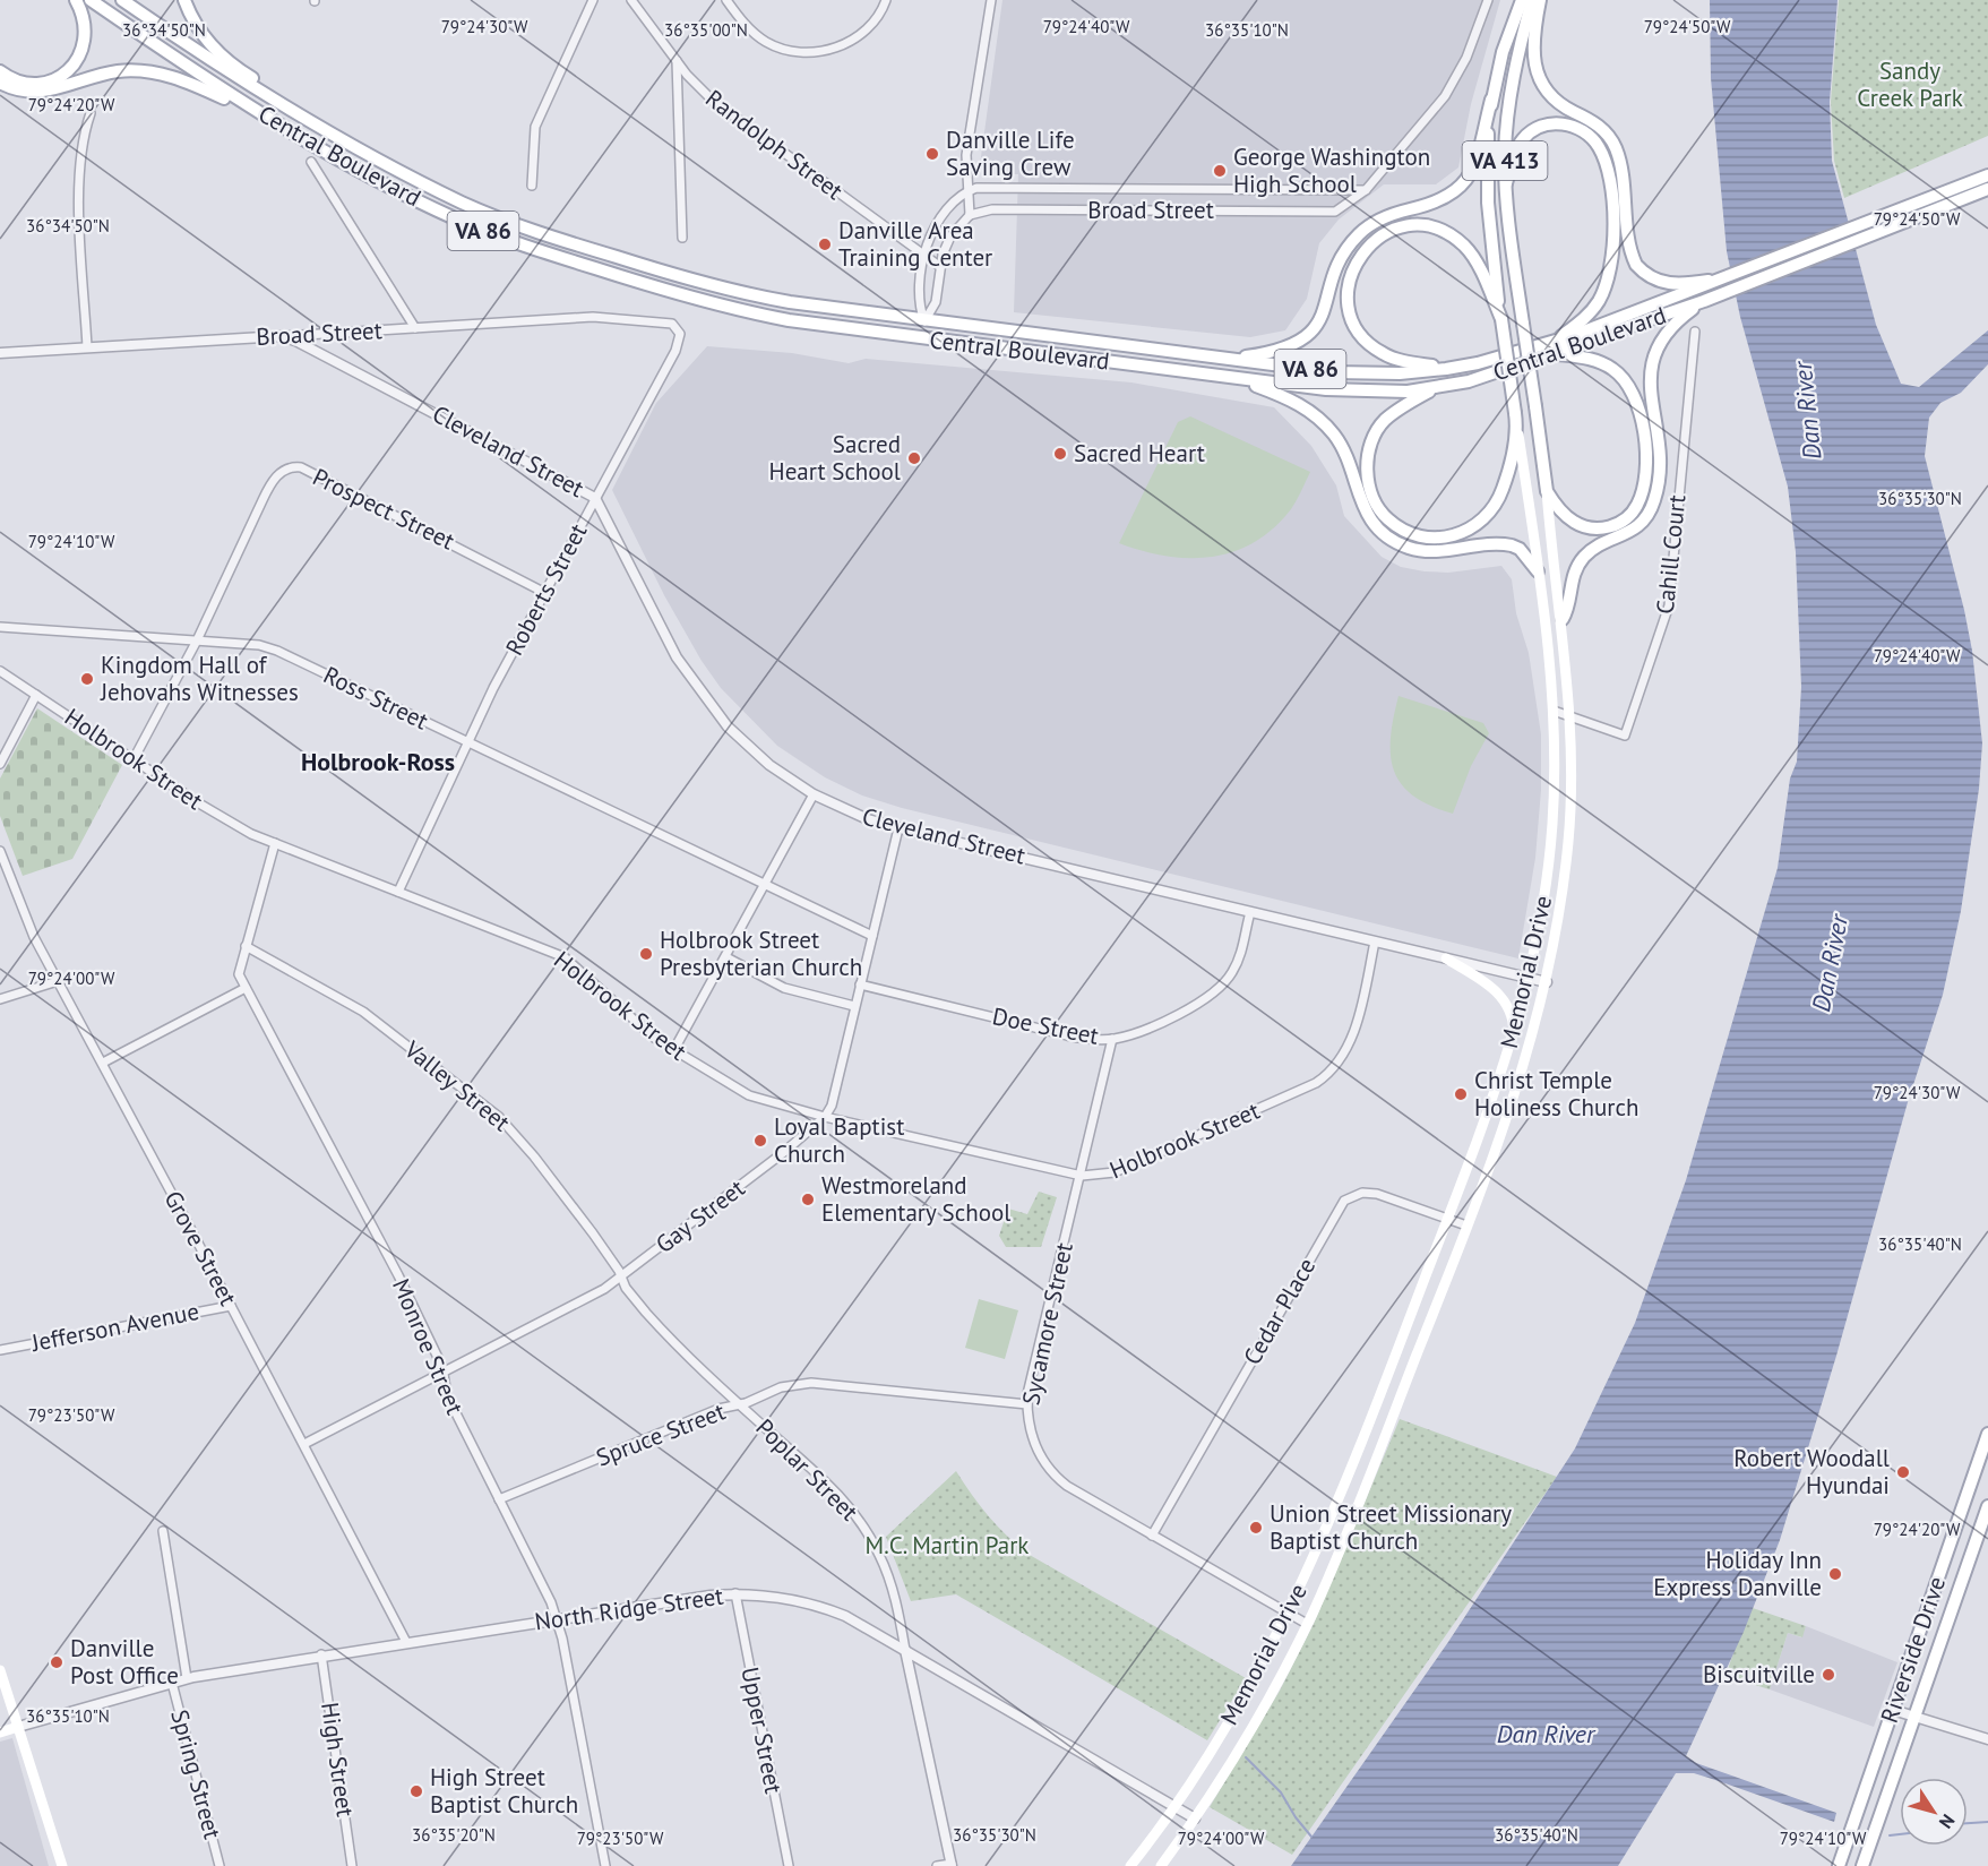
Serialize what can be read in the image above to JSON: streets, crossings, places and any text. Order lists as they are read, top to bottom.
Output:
{
  "streets": {
    "main road": [
      "Central Boulevard",
      "VA 413",
      "VA 86",
      "Memorial Drive",
      "Riverside Drive"
    ],
    "street": [
      "Randolph Street",
      "Broad Street",
      "Cleveland Street",
      "Prospect Street",
      "Cahill Court",
      "Roberts Street",
      "Ross Street",
      "Holbrook Street",
      "Doe Street",
      "Valley Street",
      "Gay Street",
      "Grove Street",
      "Cedar Place",
      "Sycamore Street",
      "Jefferson Avenue",
      "Monroe Street",
      "Spruce Street",
      "Poplar Street",
      "North Ridge Street",
      "Upper Street",
      "High Street",
      "Spring Street"
    ]
  },
  "crossings": [
    ["Broad Street", "Cleveland Street"],
    ["Broad Street", "Roberts Street"],
    ["Cleveland Street", "Roberts Street"],
    ["Cleveland Street", "Holbrook Street"],
    ["Cleveland Street", "Memorial Drive"],
    ["Cleveland Street", "Doe Street"],
    ["Cleveland Street", "Gay Street"],
    ["Prospect Street", "Roberts Street"],
    ["Prospect Street", "Ross Street"],
    ["Cahill Court", "Memorial Drive"],
    ["Roberts Street", "Ross Street"],
    ["Roberts Street", "Holbrook Street"],
    ["Ross Street", "Gay Street"],
    ["Holbrook Street", "Gay Street"],
    ["Holbrook Street", "Sycamore Street"],
    ["Holbrook Street", "Monroe Street"],
    ["Memorial Drive", "Cedar Place"],
    ["Memorial Drive", "Sycamore Street"],
    ["Memorial Drive", "North Ridge Street"],
    ["Doe Street", "Gay Street"],
    ["Doe Street", "Sycamore Street"],
    ["Valley Street", "Gay Street"],
    ["Valley Street", "Monroe Street"],
    ["Valley Street", "Poplar Street"],
    ["Gay Street", "Grove Street"],
    ["Gay Street", "Monroe Street"],
    ["Gay Street", "Poplar Street"],
    ["Grove Street", "Jefferson Avenue"],
    ["Grove Street", "North Ridge Street"],
    ["Cedar Place", "Sycamore Street"],
    ["Sycamore Street", "Spruce Street"],
    ["Monroe Street", "Spruce Street"],
    ["Monroe Street", "North Ridge Street"],
    ["Spruce Street", "Poplar Street"],
    ["Poplar Street", "North Ridge Street"],
    ["North Ridge Street", "Upper Street"],
    ["North Ridge Street", "High Street"],
    ["North Ridge Street", "Spring Street"]
  ],
  "districts": ["Holbrook-Ross"],
  "water": ["Dan River"],
  "parks": ["Sandy Creek Park", "M.C. Martin Park"],
  "places": [
    "Danville Life Saving Crew",
    "George Washington High School",
    "Danville Area Training Center",
    "Sacred Heart",
    "Sacred Heart School",
    "Kingdom Hall of Jehovahs Witnesses",
    "Holbrook Street Presbyterian Church",
    "Christ Temple Holiness Church",
    "Loyal Baptist Church",
    "Westmoreland Elementary School",
    "Robert Woodall Hyundai",
    "Union Street Missionary Baptist Church",
    "Holiday Inn Express Danville",
    "Danville Post Office",
    "Biscuitville",
    "High Street Baptist Church"
  ],
  "north": "bottom right",
  "coordinates": [
    "79°24'30\"W",
    "79°24'40\"W",
    "79°24'50\"W",
    "36°34'50\"N",
    "36°35'00\"N",
    "36°35'10\"N",
    "79°24'20\"W",
    "36°35'30\"N",
    "79°24'10\"W",
    "79°24'00\"W",
    "36°35'40\"N",
    "79°23'50\"W",
    "36°35'20\"N"
  ]
}
